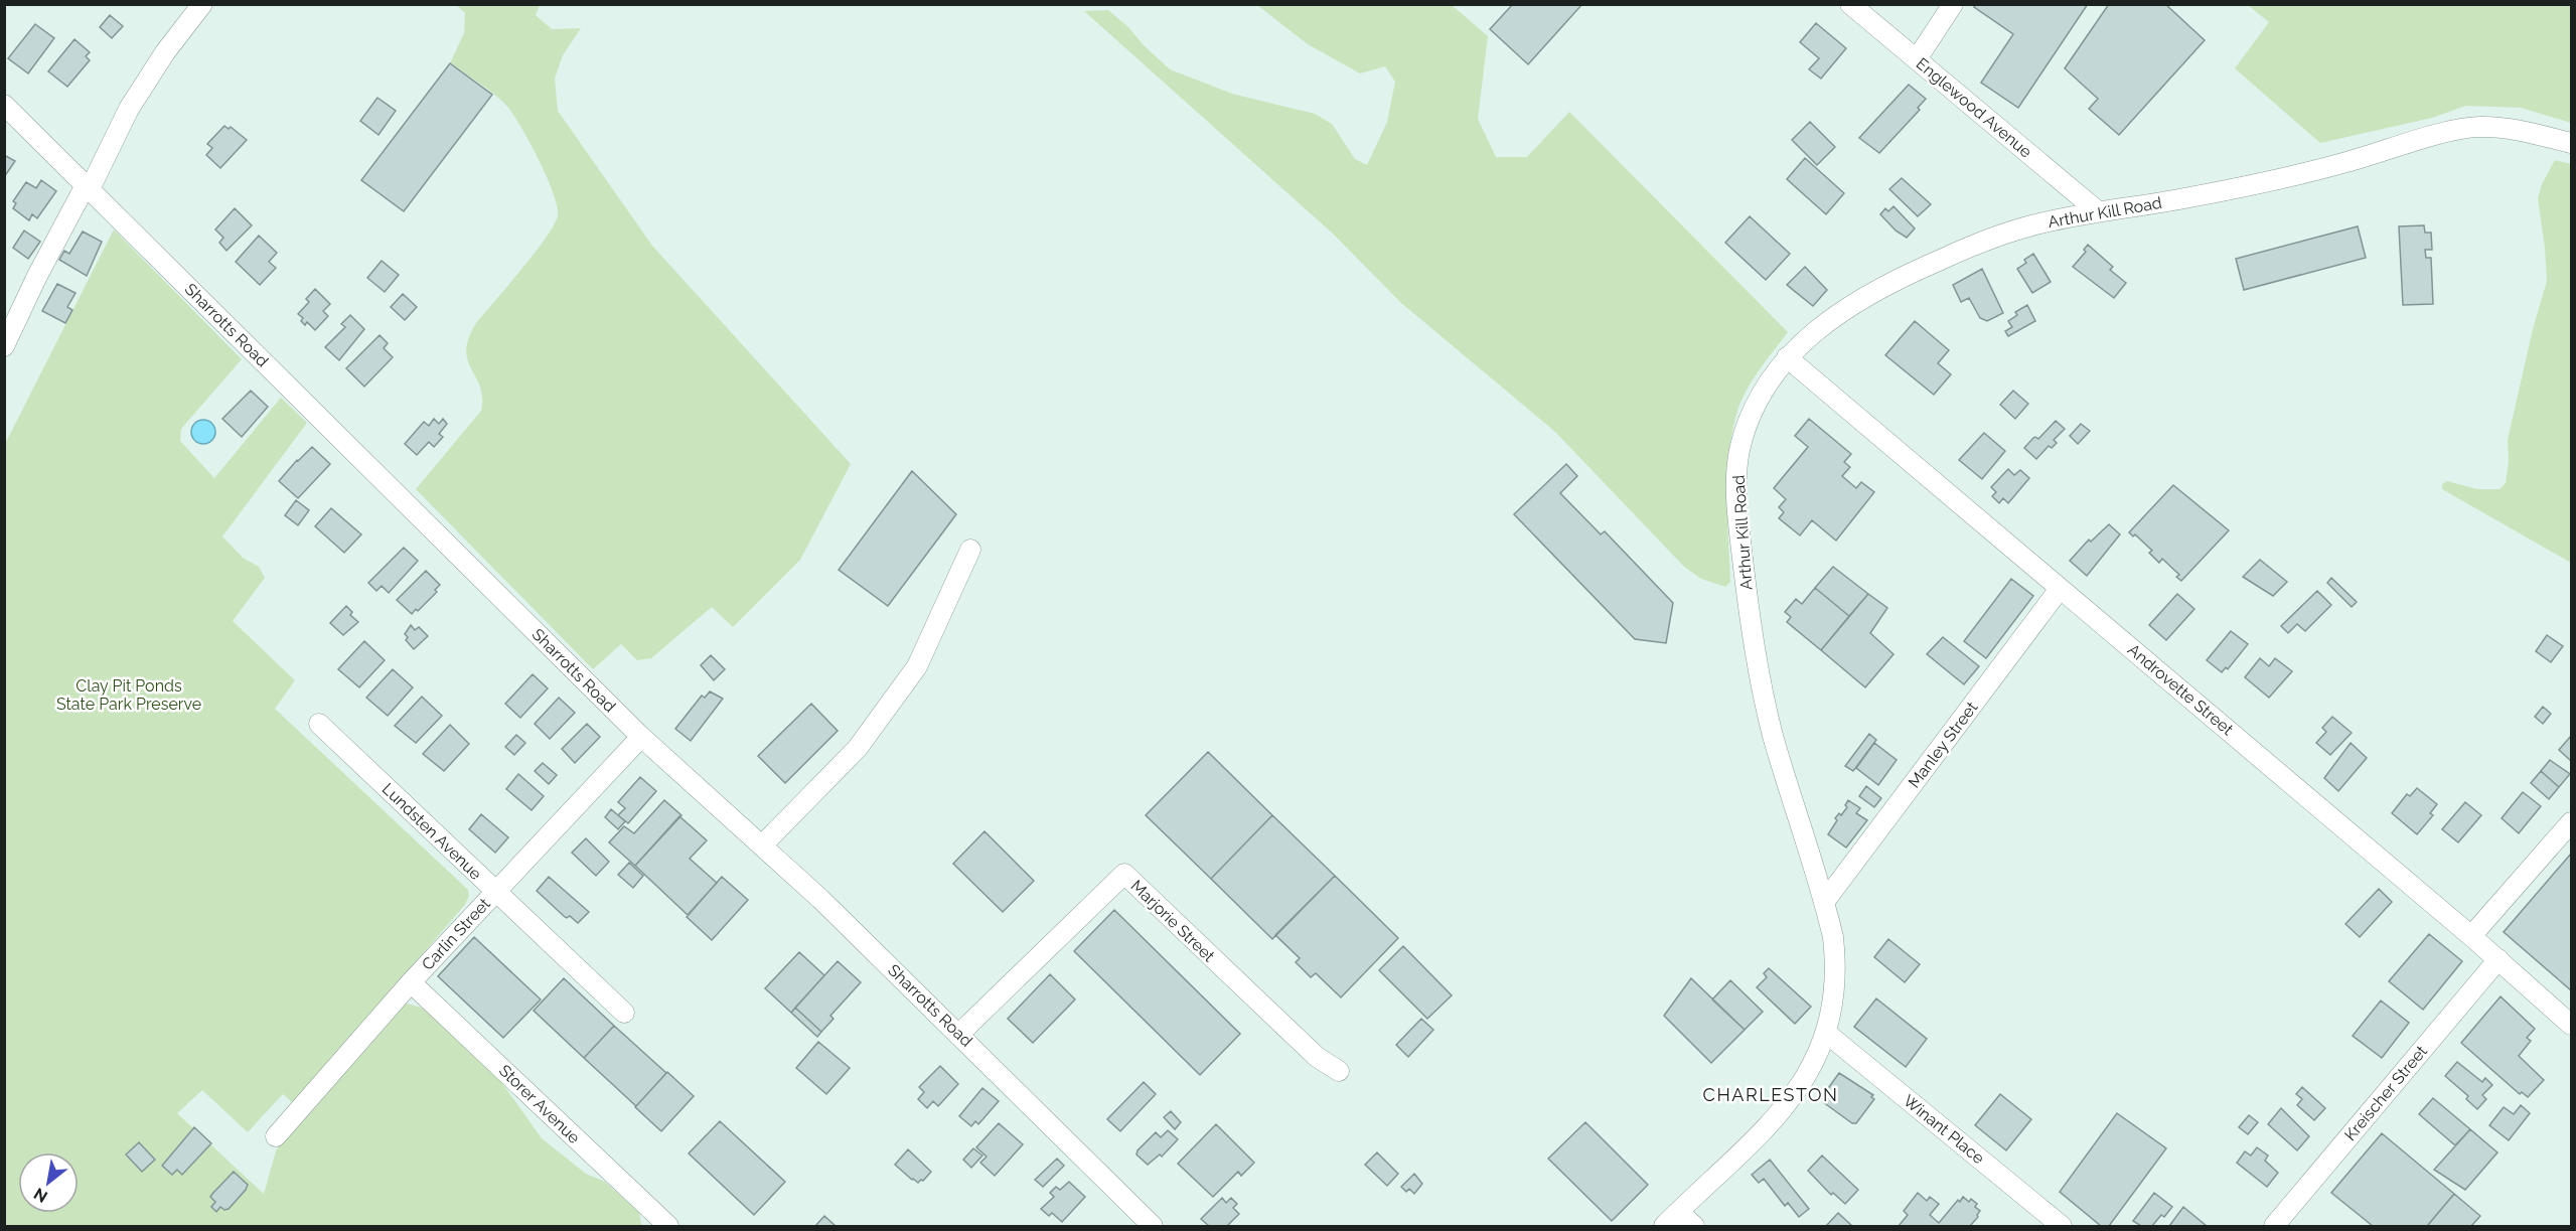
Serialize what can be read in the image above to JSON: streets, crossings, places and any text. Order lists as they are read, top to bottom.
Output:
{
  "streets": {
    "street": [
      "Englewood Avenue",
      "Arthur Kill Road",
      "Sharrotts Road",
      "Androvette Street",
      "Manley Street",
      "Lundsten Avenue",
      "Marjorie Street",
      "Carlin Street",
      "Kreischer Street",
      "Storer Avenue",
      "Winant Place"
    ]
  },
  "crossings": [
    ["Englewood Avenue", "Arthur Kill Road"],
    ["Arthur Kill Road", "Androvette Street"],
    ["Arthur Kill Road", "Manley Street"],
    ["Arthur Kill Road", "Winant Place"],
    ["Sharrotts Road", "Marjorie Street"],
    ["Sharrotts Road", "Carlin Street"],
    ["Androvette Street", "Manley Street"],
    ["Androvette Street", "Kreischer Street"],
    ["Lundsten Avenue", "Carlin Street"],
    ["Carlin Street", "Storer Avenue"]
  ],
  "districts": ["CHARLESTON"],
  "parks": ["Clay Pit Ponds State Park Preserve"],
  "north": "bottom left"
}
